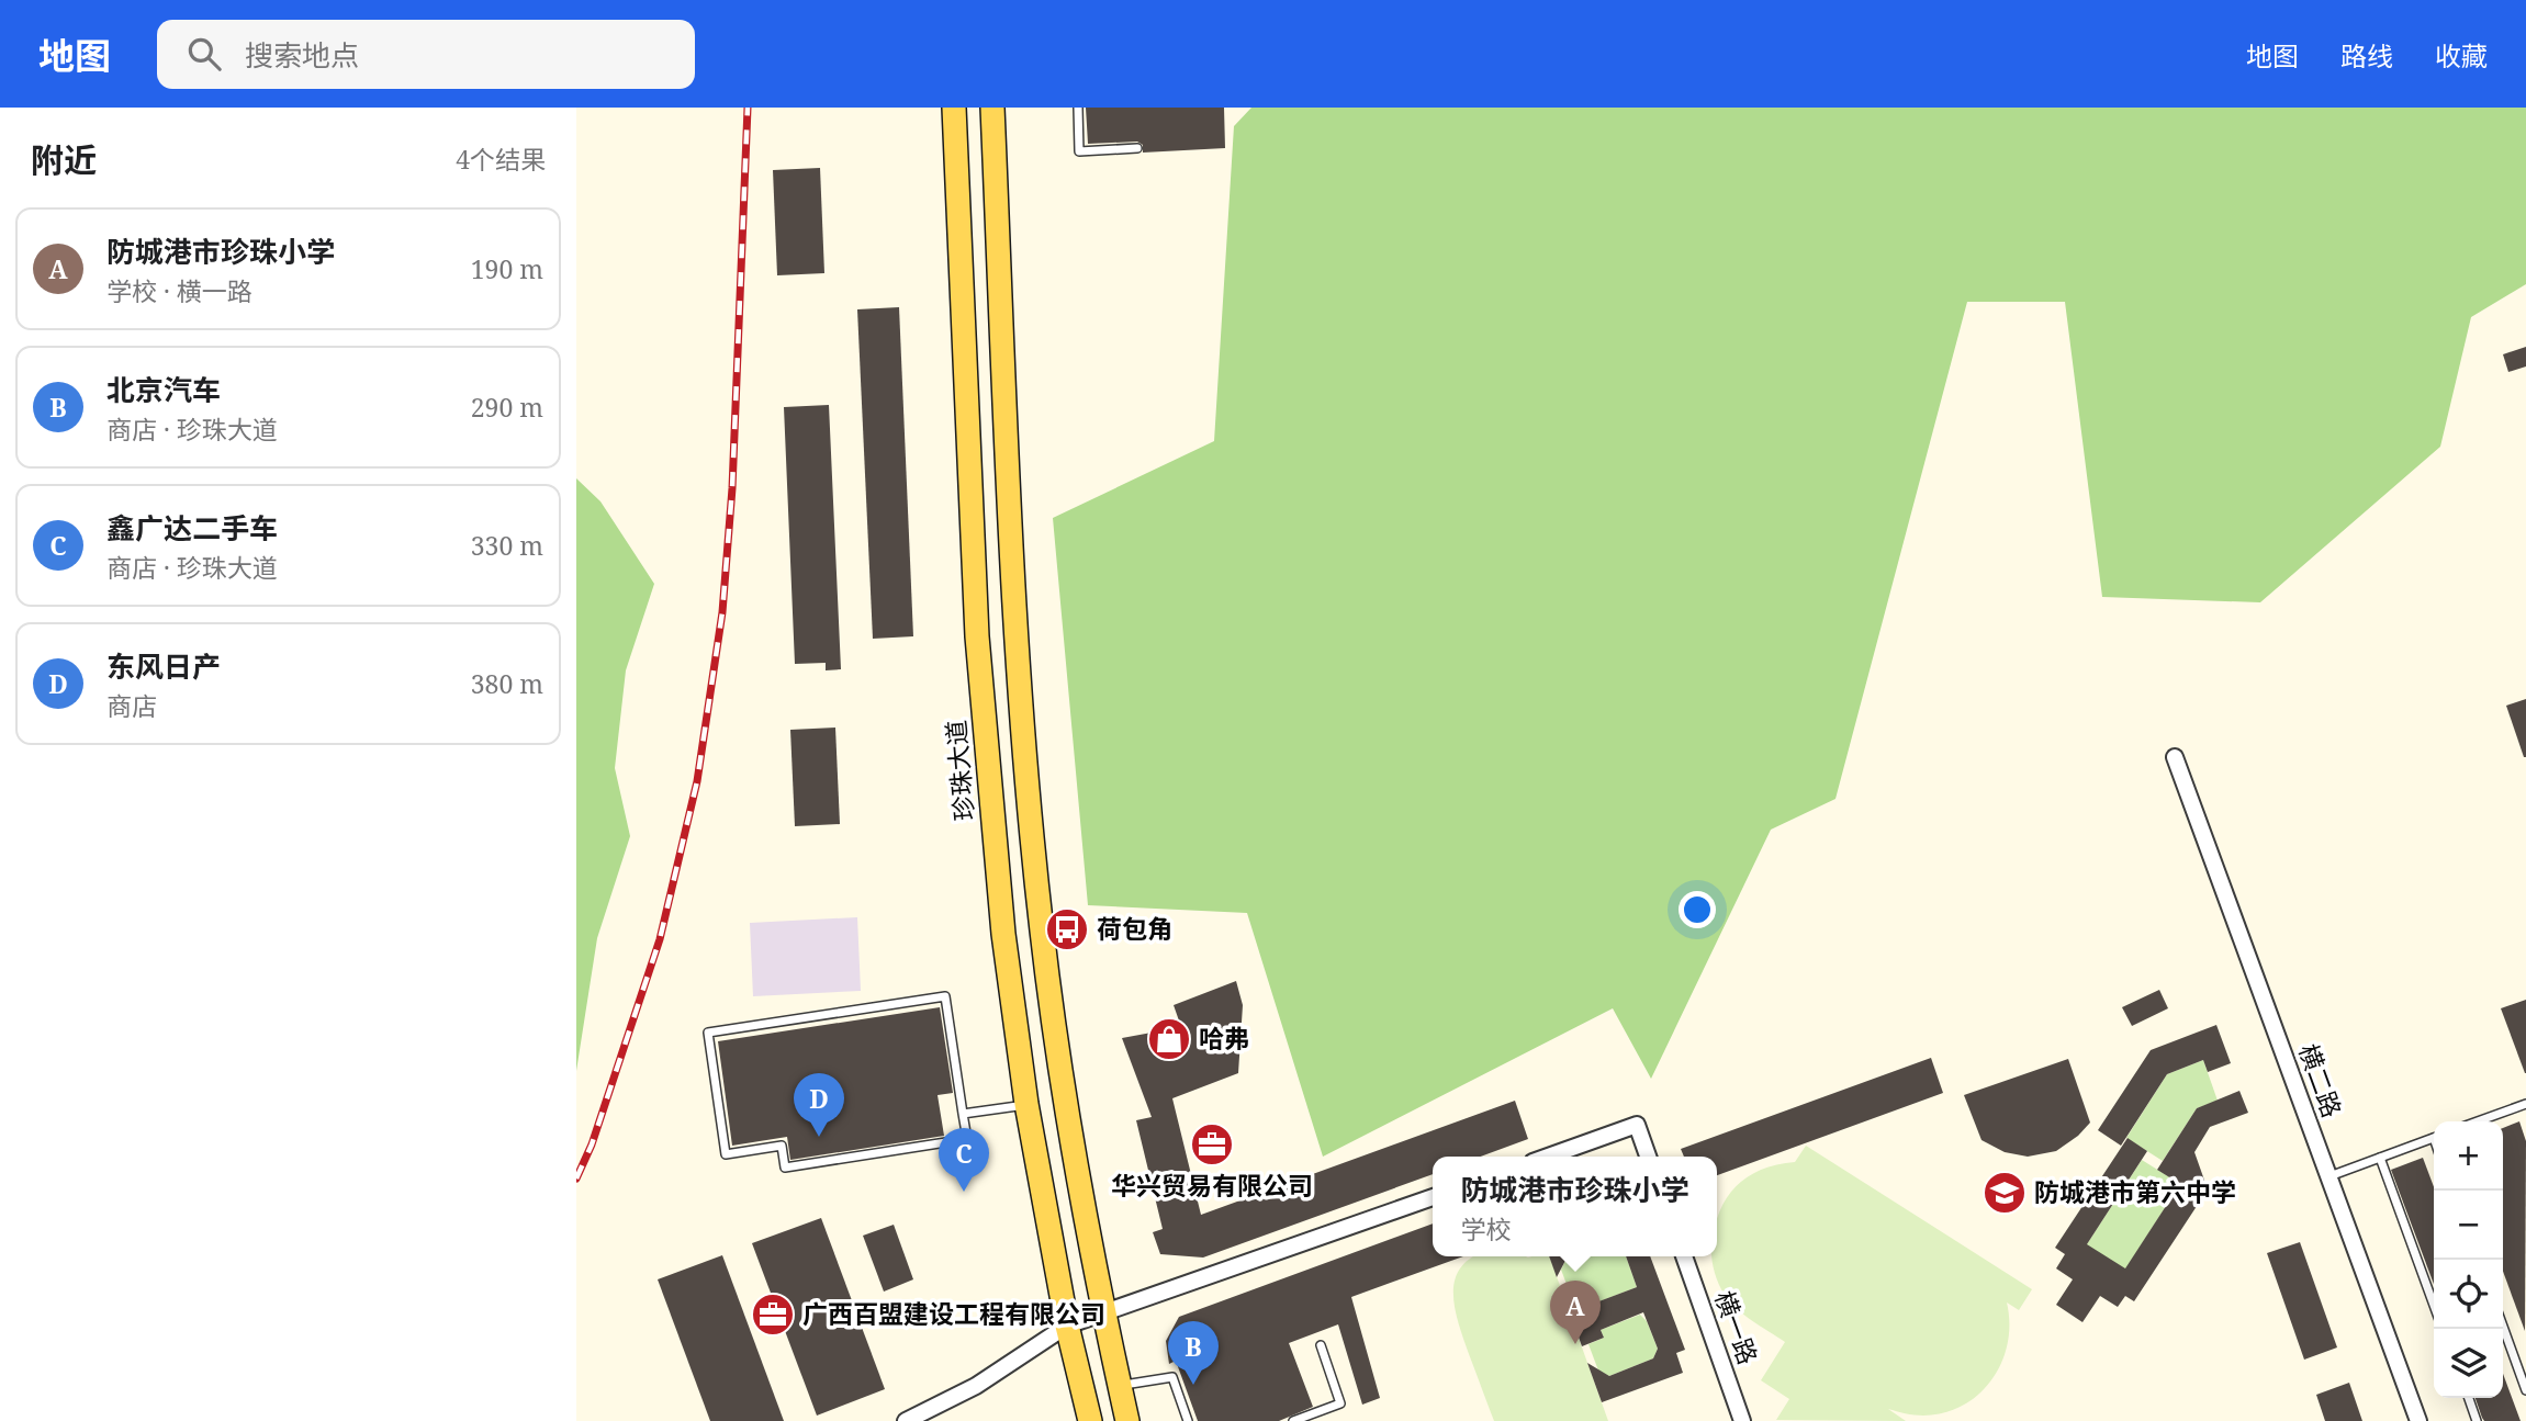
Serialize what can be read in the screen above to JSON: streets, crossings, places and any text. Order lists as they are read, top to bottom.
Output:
{
  "streets": {
    "main road": ["珍珠大道"],
    "street": ["横二路", "横一路"]
  },
  "places": {
    "bus stop": ["荷包角"],
    "shop": ["哈弗"],
    "office": ["华兴贸易有限公司", "广西百盟建设工程有限公司"],
    "school or university": ["防城港市第六中学"]
  },
  "page": {
    "header": "地图",
    "search": "搜索地点",
    "nav": ["地图", "路线", "收藏"],
    "heading": ["附近", "4个结果"],
    "list": [
      {
        "mark": "A",
        "name": "防城港市珍珠小学",
        "note": "学校 · 横一路",
        "value": "190 m"
      },
      {
        "mark": "B",
        "name": "北京汽车",
        "note": "商店 · 珍珠大道",
        "value": "290 m"
      },
      {
        "mark": "C",
        "name": "鑫广达二手车",
        "note": "商店 · 珍珠大道",
        "value": "330 m"
      },
      {
        "mark": "D",
        "name": "东风日产",
        "note": "商店",
        "value": "380 m"
      }
    ],
    "pins": [
      "D",
      "C",
      "A",
      "B"
    ],
    "map_buttons": ["+", "−"],
    "popup": ["防城港市珍珠小学", "学校"]
  }
}
